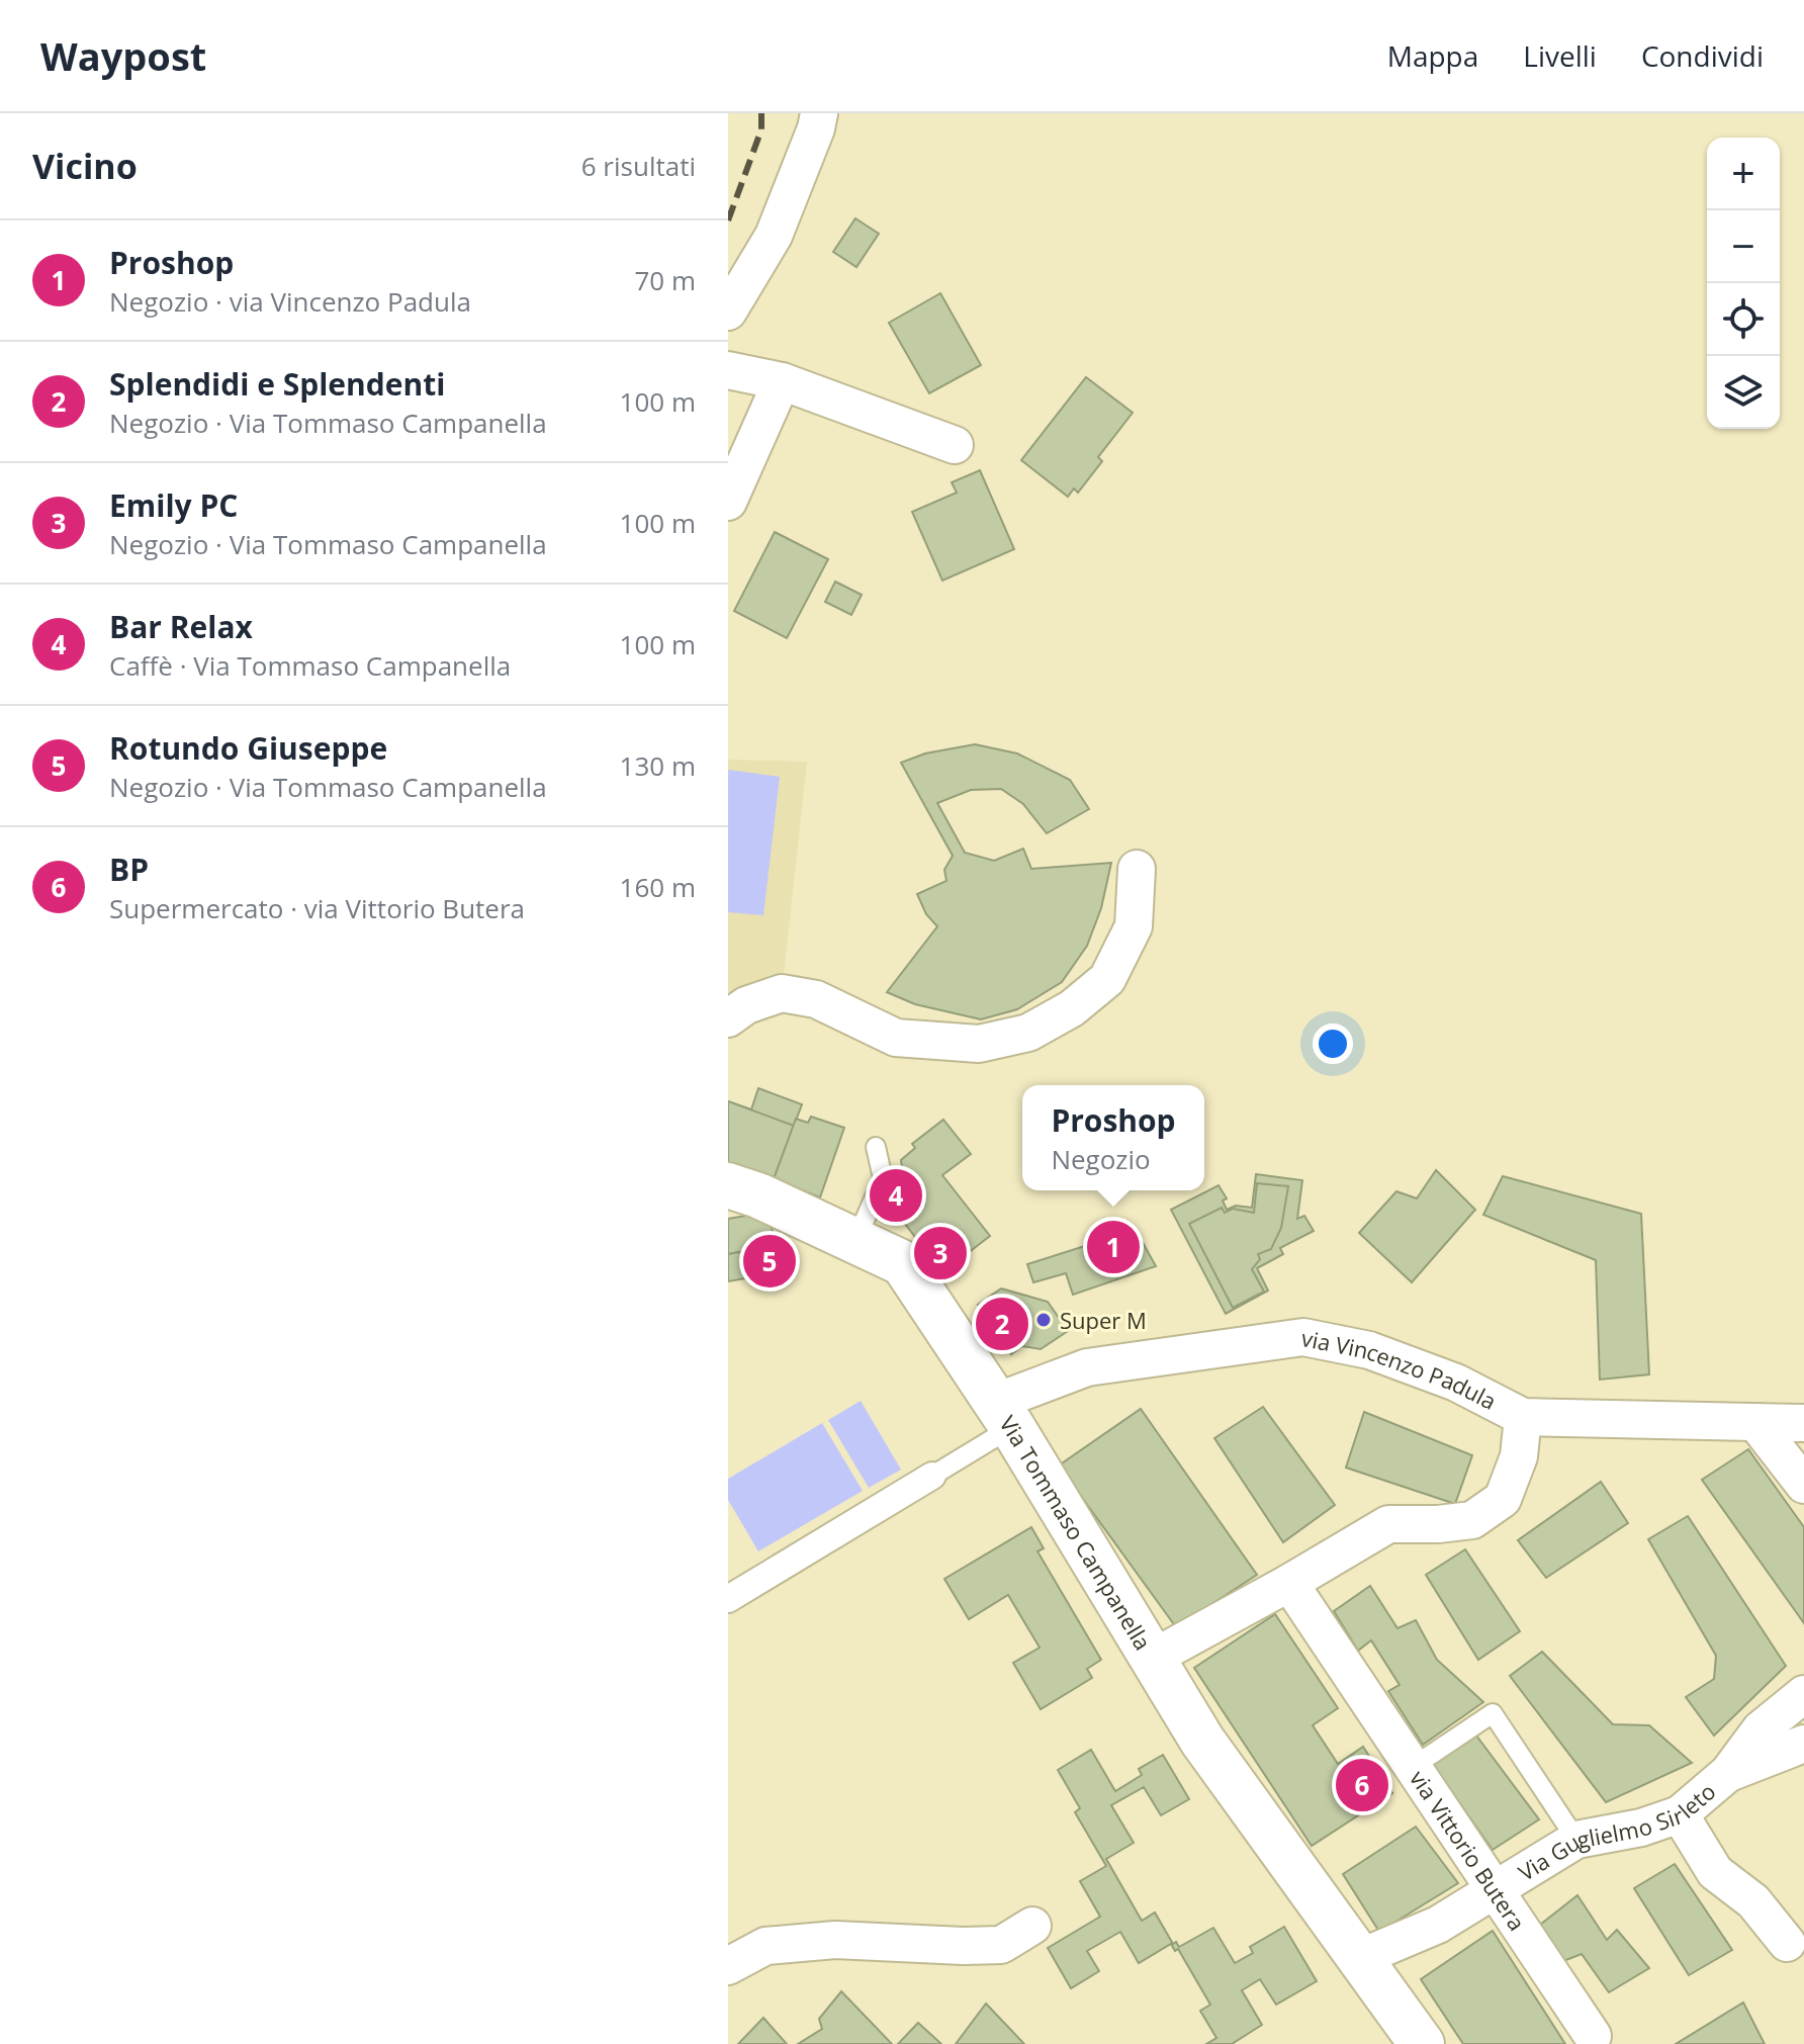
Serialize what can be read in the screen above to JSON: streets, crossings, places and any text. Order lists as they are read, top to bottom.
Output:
{
  "streets": {
    "street": [
      "via Vincenzo Padula",
      "Via Tommaso Campanella",
      "Via Guglielmo Sirleto",
      "via Vittorio Butera"
    ]
  },
  "crossings": [
    ["via Vincenzo Padula", "Via Tommaso Campanella"],
    ["Via Tommaso Campanella", "Via Guglielmo Sirleto"],
    ["Via Guglielmo Sirleto", "via Vittorio Butera"]
  ],
  "places": ["Super M"],
  "page": {
    "header": "Waypost",
    "nav": ["Mappa", "Livelli", "Condividi"],
    "heading": ["Vicino", "6 risultati"],
    "map_buttons": ["+", "−"],
    "list": [
      {
        "mark": "1",
        "name": "Proshop",
        "note": "Negozio · via Vincenzo Padula",
        "value": "70 m"
      },
      {
        "mark": "2",
        "name": "Splendidi e Splendenti",
        "note": "Negozio · Via Tommaso Campanella",
        "value": "100 m"
      },
      {
        "mark": "3",
        "name": "Emily PC",
        "note": "Negozio · Via Tommaso Campanella",
        "value": "100 m"
      },
      {
        "mark": "4",
        "name": "Bar Relax",
        "note": "Caffè · Via Tommaso Campanella",
        "value": "100 m"
      },
      {
        "mark": "5",
        "name": "Rotundo Giuseppe",
        "note": "Negozio · Via Tommaso Campanella",
        "value": "130 m"
      },
      {
        "mark": "6",
        "name": "BP",
        "note": "Supermercato · via Vittorio Butera",
        "value": "160 m"
      }
    ],
    "popup": ["Proshop", "Negozio"],
    "pins": [
      "4",
      "1",
      "3",
      "5",
      "2",
      "6"
    ]
  }
}
